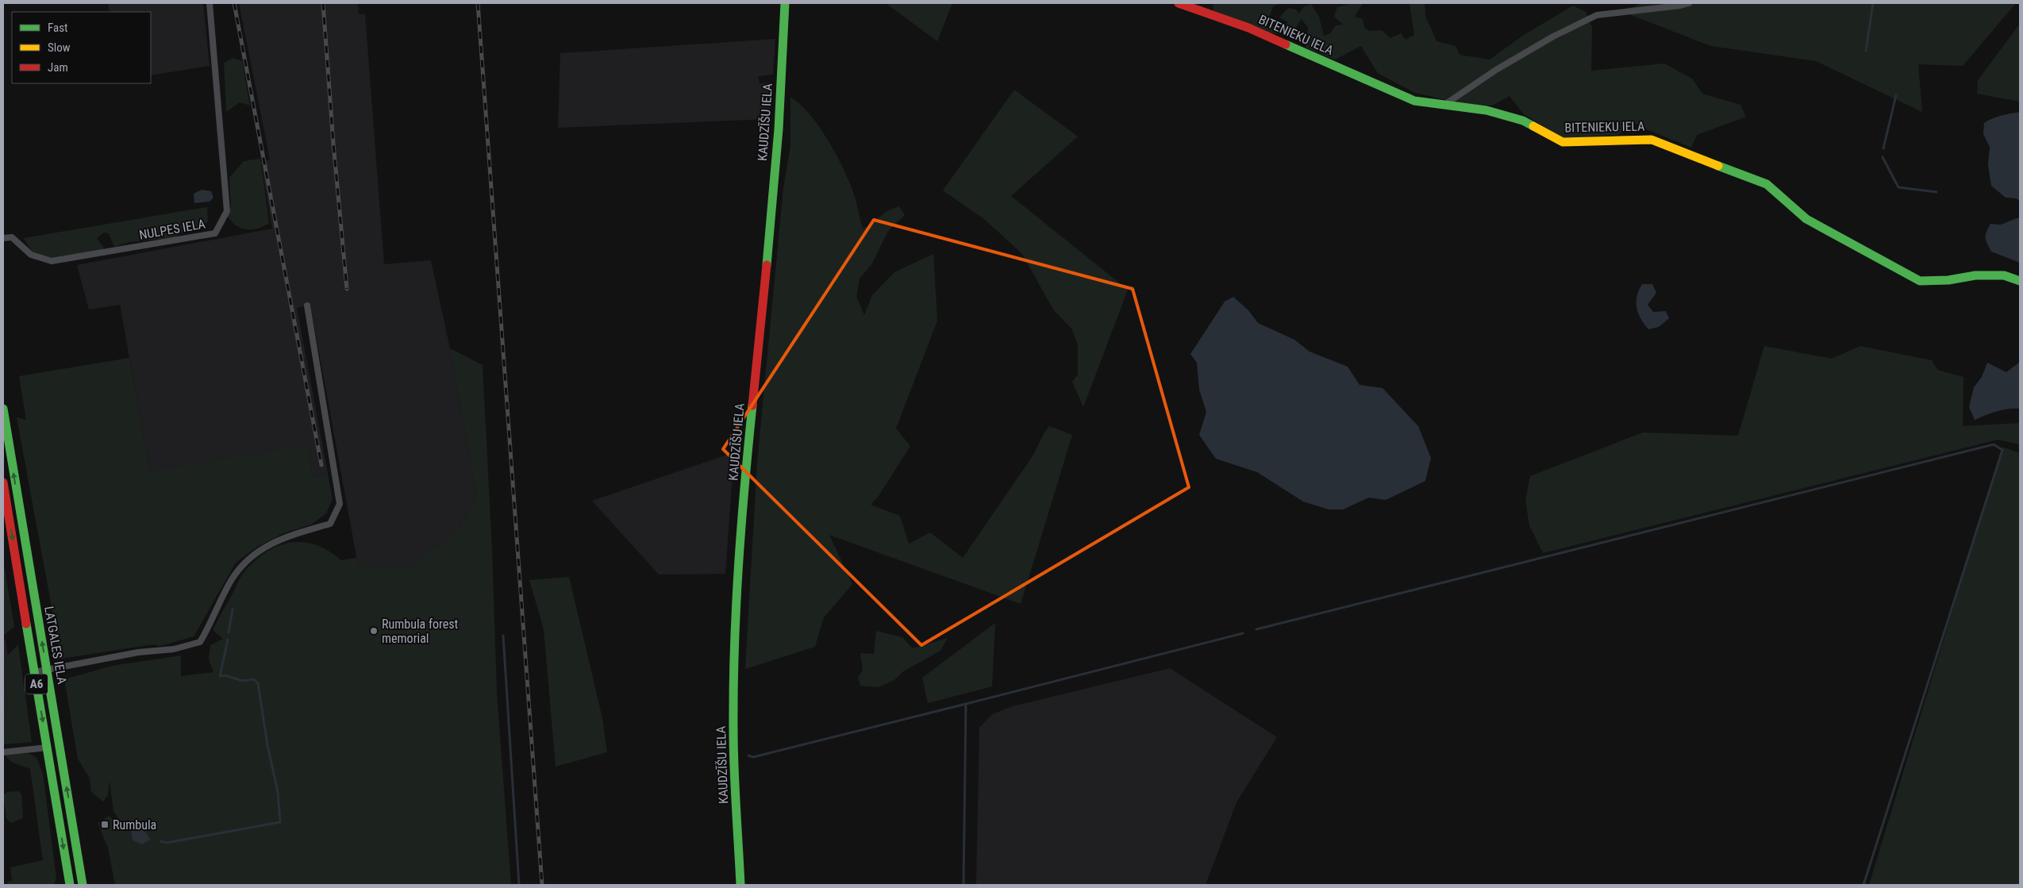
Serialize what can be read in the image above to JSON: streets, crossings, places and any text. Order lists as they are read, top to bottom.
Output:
{
  "streets": {
    "main road": [
      "BITENIEKU IELA",
      "KAUDZĪŠU IELA",
      "LATGALES IELA",
      "A6"
    ],
    "street": ["NULPES IELA"]
  },
  "places": {
    "other": ["Rumbula forest memorial"],
    "transit": ["Rumbula"]
  },
  "legend": ["Fast", "Slow", "Jam"]
}
